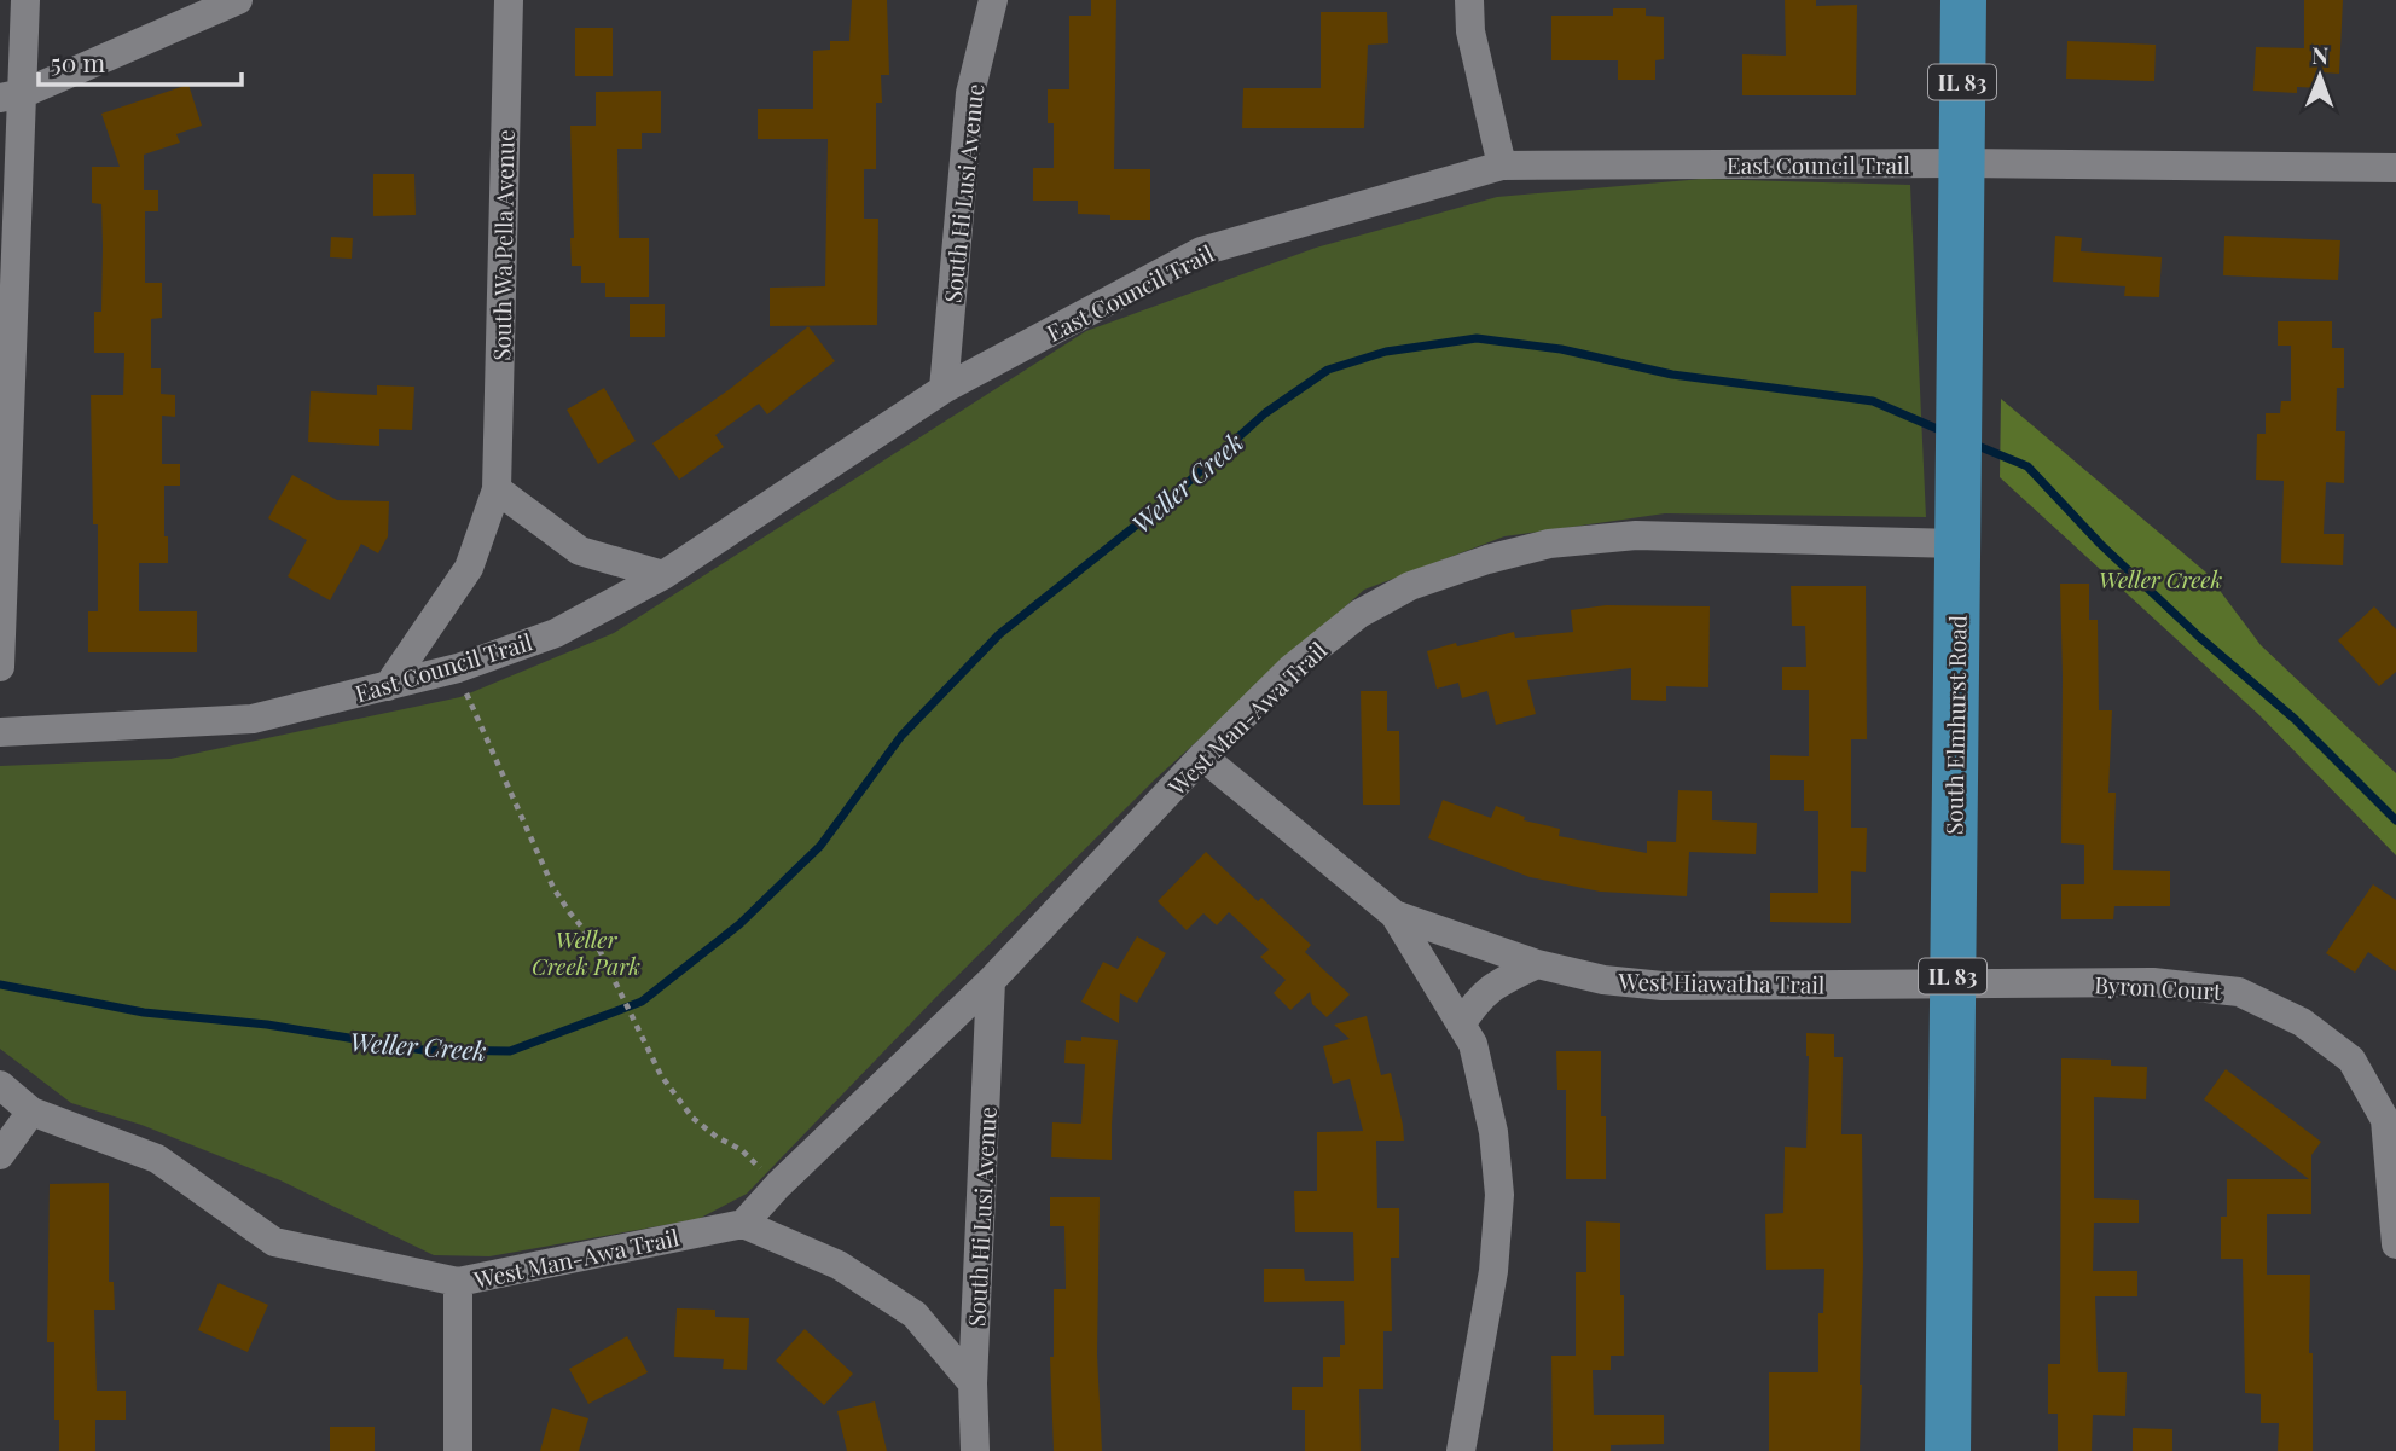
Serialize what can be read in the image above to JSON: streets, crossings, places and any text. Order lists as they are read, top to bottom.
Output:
{
  "streets": {
    "main road": ["IL 83", "South Elmhurst Road"],
    "street": [
      "East Council Trail",
      "South Hi Lusi Avenue",
      "South Wa Pella Avenue",
      "West Man-Awa Trail",
      "West Hiawatha Trail",
      "Byron Court"
    ]
  },
  "crossings": [
    ["East Council Trail", "South Hi Lusi Avenue"],
    ["East Council Trail", "South Wa Pella Avenue"],
    ["East Council Trail", "South Elmhurst Road"],
    ["South Hi Lusi Avenue", "West Man-Awa Trail"],
    ["West Man-Awa Trail", "South Elmhurst Road"],
    ["West Man-Awa Trail", "West Hiawatha Trail"],
    ["South Elmhurst Road", "West Hiawatha Trail"],
    ["South Elmhurst Road", "Byron Court"],
    ["West Hiawatha Trail", "Byron Court"]
  ],
  "water": ["Weller Creek"],
  "parks": ["Weller Creek", "Weller Creek Park"],
  "scale_bar": "50 m",
  "north": "top"
}
